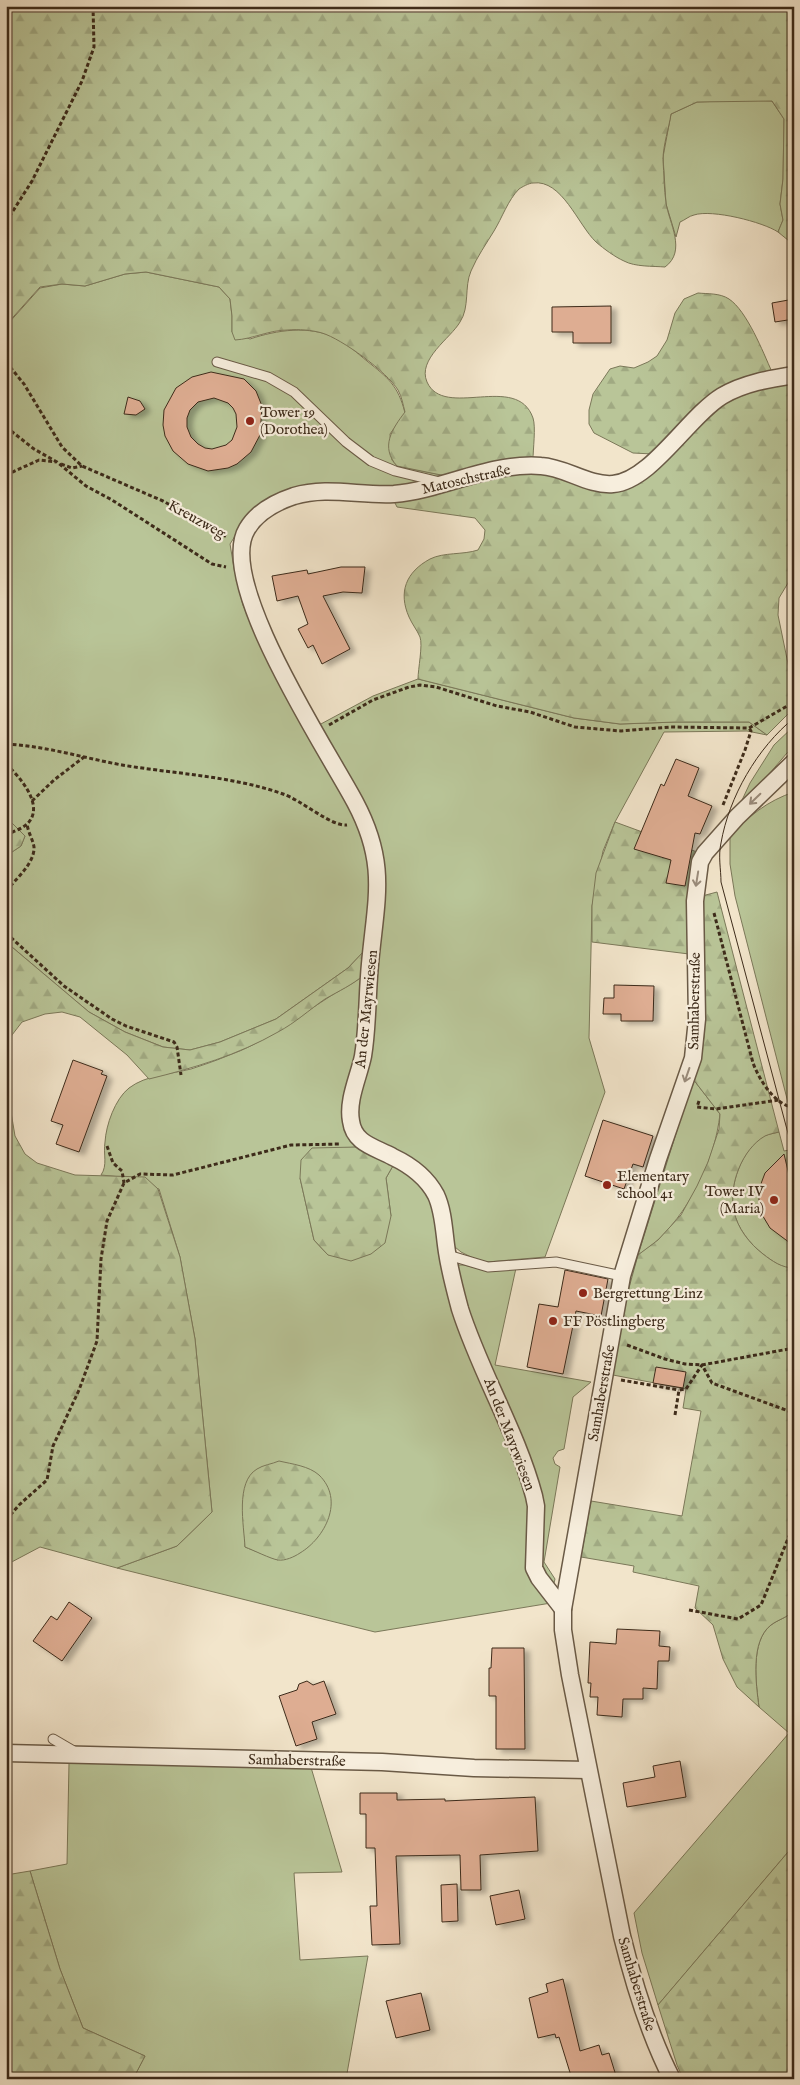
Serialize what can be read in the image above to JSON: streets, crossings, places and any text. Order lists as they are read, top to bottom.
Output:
{
  "streets": {
    "street": [
      "Matoschstraße",
      "Kreuzweg",
      "Samhaberstraße",
      "An der Mayrwiesen"
    ]
  },
  "crossings": [
    ["Matoschstraße", "Kreuzweg"],
    ["Kreuzweg", "An der Mayrwiesen"],
    ["Samhaberstraße", "An der Mayrwiesen"]
  ],
  "places": [
    "Tower 19 (Dorothea)",
    "Elementary school 41",
    "Tower IV (Maria)",
    "Bergrettung Linz",
    "FF Pöstlingberg"
  ]
}
